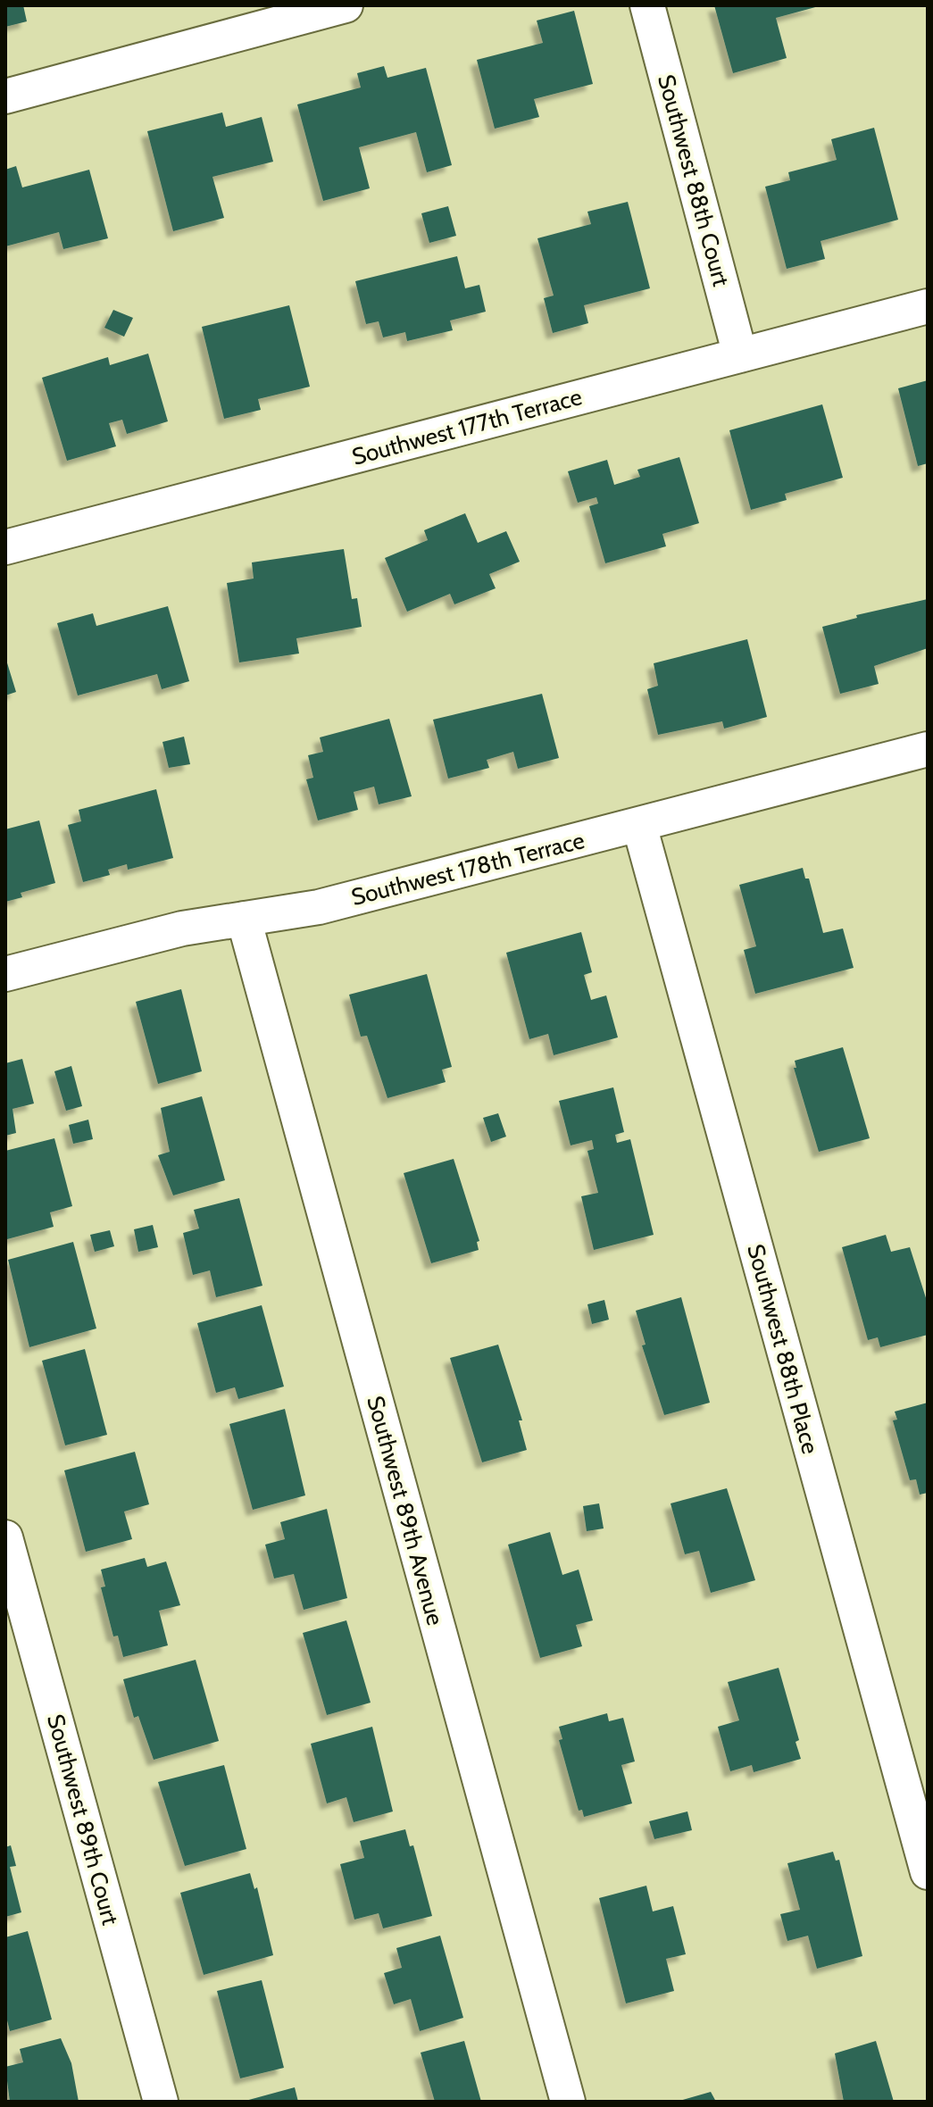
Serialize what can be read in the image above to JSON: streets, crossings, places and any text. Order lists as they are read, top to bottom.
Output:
{
  "streets": {
    "street": [
      "Southwest 88th Court",
      "Southwest 177th Terrace",
      "Southwest 178th Terrace",
      "Southwest 88th Place",
      "Southwest 89th Avenue",
      "Southwest 89th Court"
    ]
  },
  "crossings": [
    ["Southwest 88th Court", "Southwest 177th Terrace"],
    ["Southwest 178th Terrace", "Southwest 88th Place"],
    ["Southwest 178th Terrace", "Southwest 89th Avenue"]
  ]
}
